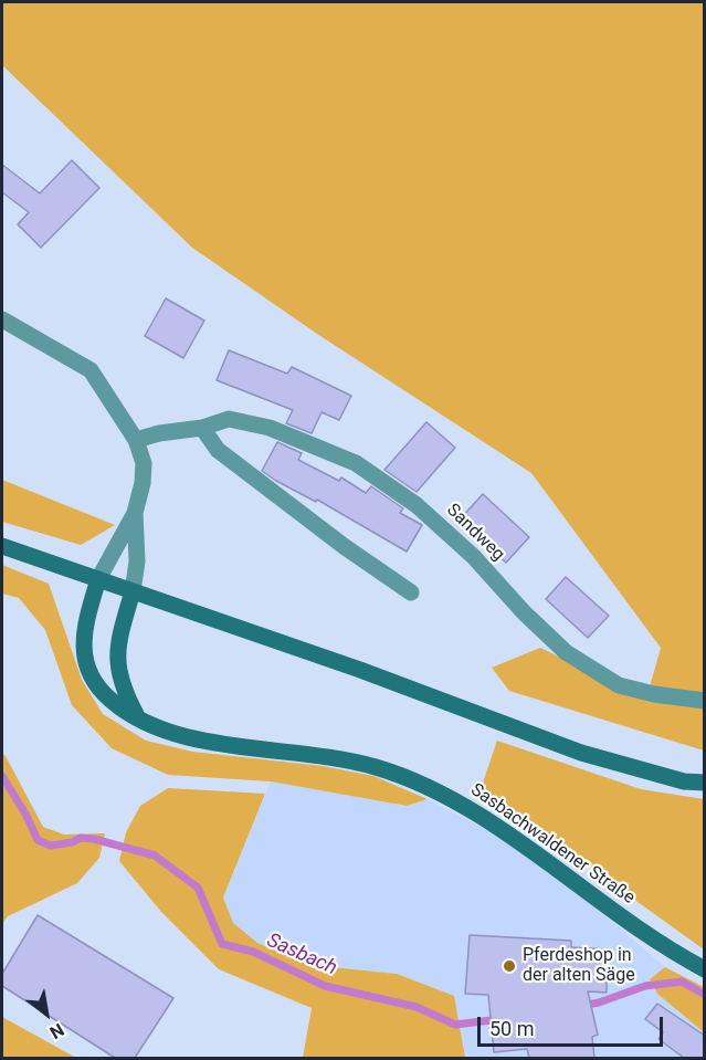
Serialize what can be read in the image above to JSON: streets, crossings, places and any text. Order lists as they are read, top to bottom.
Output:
{
  "streets": {
    "main road": ["Sasbachwaldener Straße"],
    "street": ["Sandweg"]
  },
  "water": ["Sasbach"],
  "places": ["Pferdeshop in der alten Säge"],
  "scale_bar": "50 m",
  "north": "bottom right"
}
